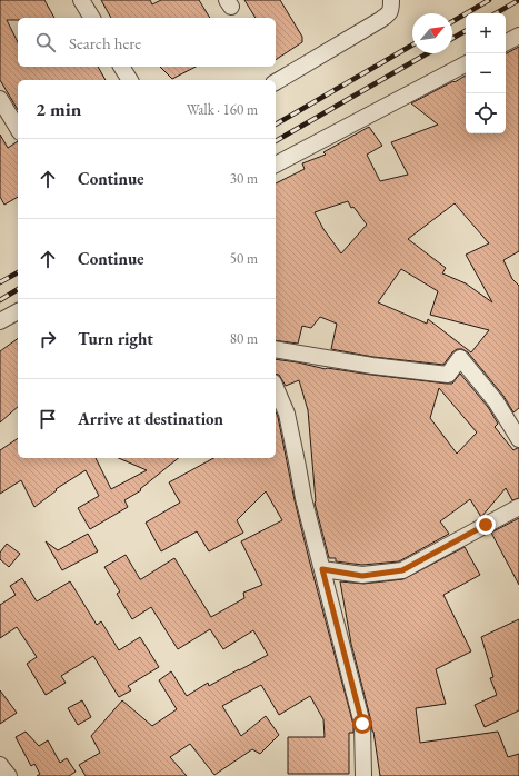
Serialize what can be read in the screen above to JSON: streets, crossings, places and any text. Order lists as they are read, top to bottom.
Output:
{
  "north": "top right",
  "page": {
    "map_buttons": ["+", "−"],
    "search": "Search here",
    "heading": ["2 min", "Walk · 160 m"],
    "list": [
      ["Continue", "30 m"],
      ["Continue", "50 m"],
      ["Turn right", "80 m"],
      "Arrive at destination"
    ]
  }
}
